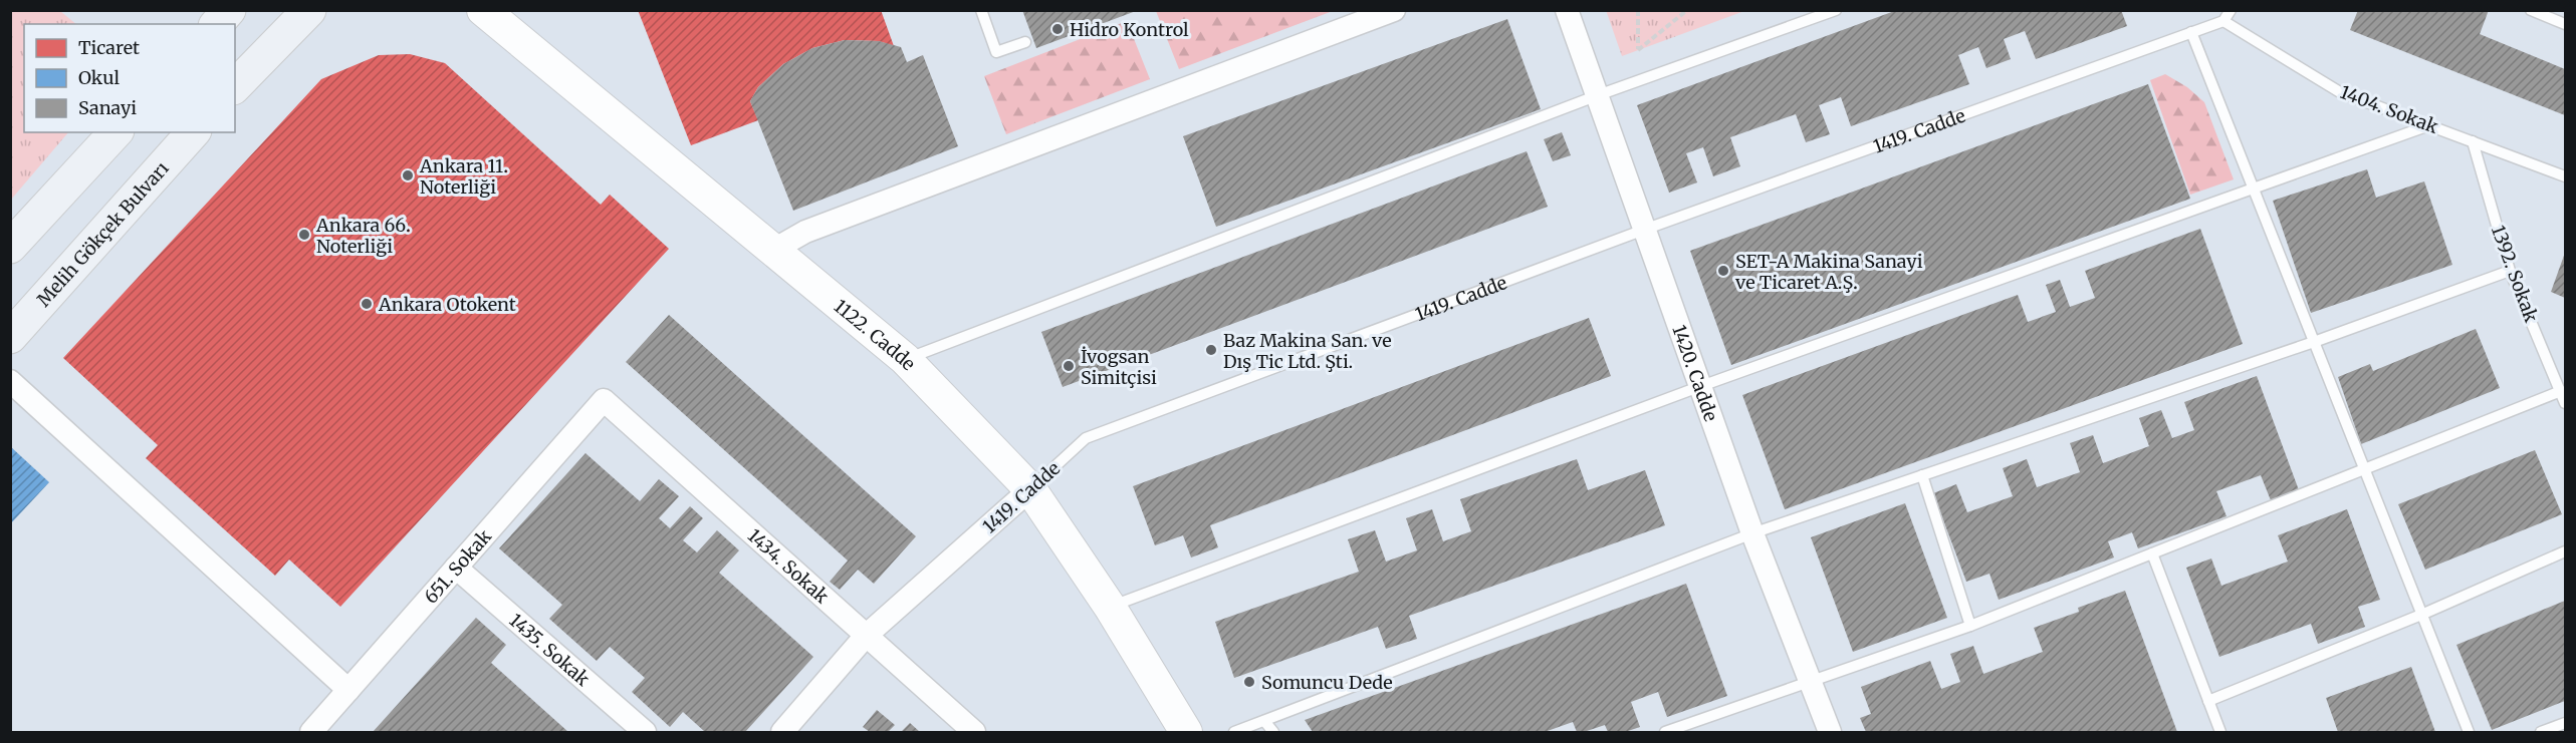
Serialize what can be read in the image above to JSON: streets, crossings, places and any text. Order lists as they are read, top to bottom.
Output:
{
  "streets": {
    "main road": ["Melih Gökçek Bulvarı", "1122. Cadde"],
    "street": [
      "1419. Cadde",
      "1420. Cadde",
      "651. Sokak",
      "1434. Sokak",
      "1435. Sokak"
    ],
    "lane": ["1404. Sokak", "1392. Sokak"]
  },
  "crossings": [
    ["1404. Sokak", "1419. Cadde"],
    ["1404. Sokak", "1392. Sokak"],
    ["1419. Cadde", "1122. Cadde"],
    ["1419. Cadde", "1420. Cadde"],
    ["1419. Cadde", "1434. Sokak"],
    ["651. Sokak", "1434. Sokak"],
    ["651. Sokak", "1435. Sokak"]
  ],
  "places": [
    "Hidro Kontrol",
    "Ankara 11. Noterliği",
    "Ankara 66. Noterliği",
    "SET-A Makina Sanayi ve Ticaret A.Ş.",
    "Ankara Otokent",
    "Baz Makina San. ve Dış Tic Ltd. Şti.",
    "İvogsan Simitçisi",
    "Somuncu Dede"
  ],
  "legend": ["Ticaret", "Okul", "Sanayi"]
}
